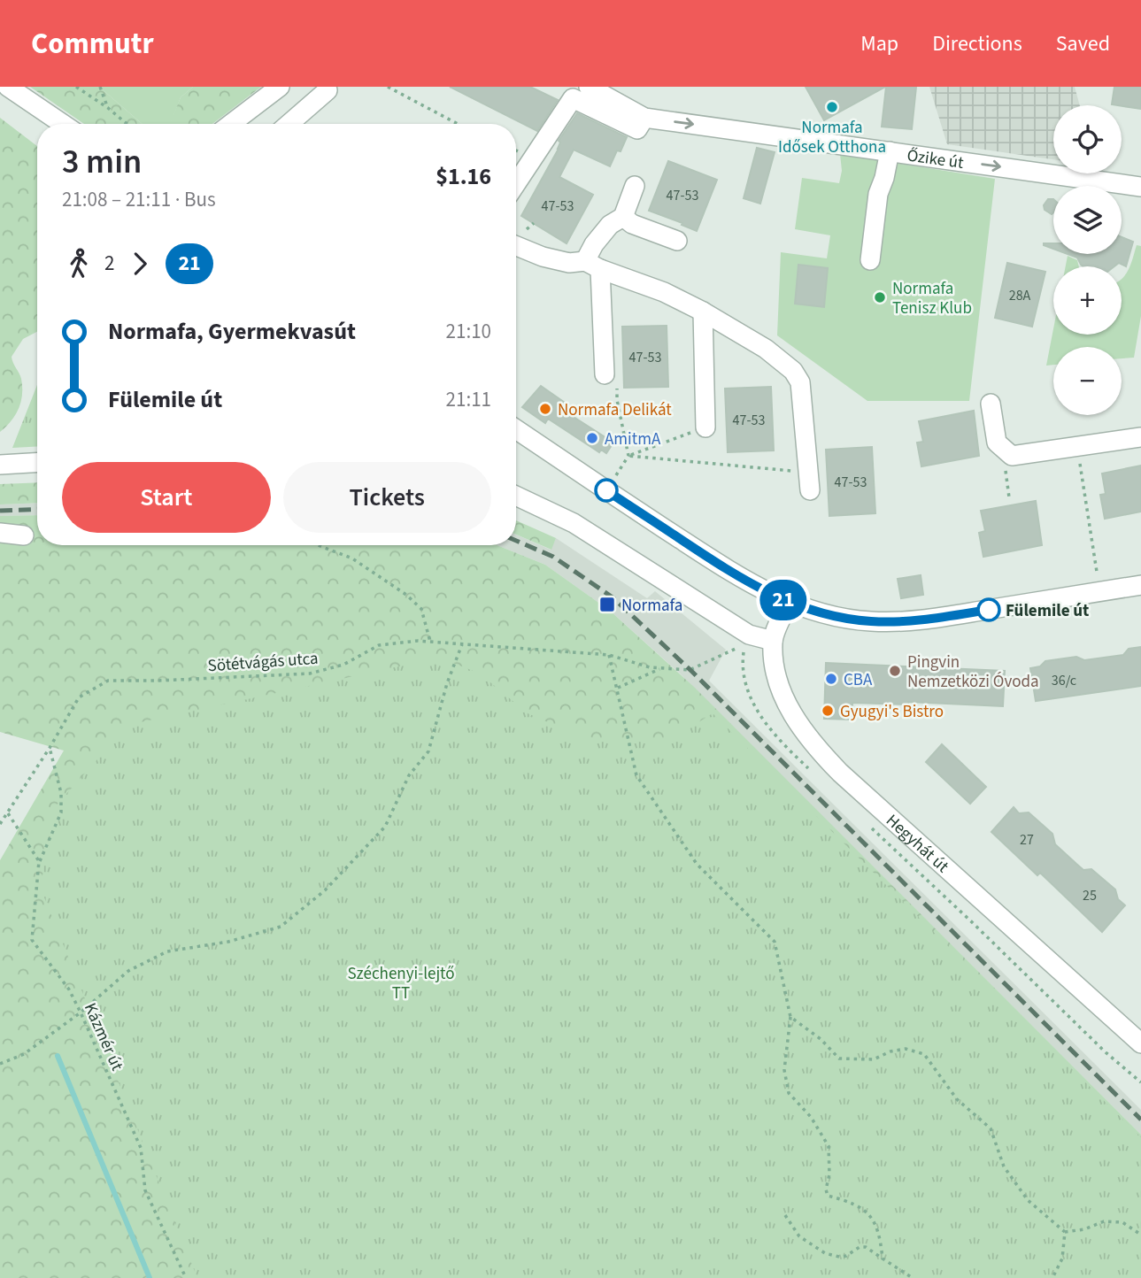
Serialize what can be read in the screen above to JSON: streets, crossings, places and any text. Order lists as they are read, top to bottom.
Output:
{
  "streets": {
    "street": ["Őzike út", "Hegyhát út"],
    "path": ["Sötétvágás utca", "Kázmér út"]
  },
  "crossings": [
    ["Sötétvágás utca", "Kázmér út"]
  ],
  "one_way": ["Őzike út"],
  "parks": ["Széchenyi-lejtő TT"],
  "places": {
    "other": [
      "Normafa Idősek Otthona",
      "Normafa Tenisz Klub",
      "Normafa Delikát",
      "AmitmA",
      "Fülemile út",
      "Pingvin Nemzetközi Óvoda",
      "CBA",
      "Gyugyi's Bistro"
    ],
    "transit": ["Normafa"]
  },
  "lines": ["bus line 21"],
  "house_numbers": [
    "47-53",
    "47-53",
    "28A",
    "47-53",
    "47-53",
    "47-53",
    "36/c",
    "27",
    "25"
  ],
  "page": {
    "header": "Commutr",
    "nav": ["Map", "Directions", "Saved"],
    "on_map": "21",
    "map_buttons": ["+", "−"],
    "heading": ["3 min", "21:08 – 21:11 · Bus", "$1.16"],
    "legs": ["2", "21"],
    "list": [
      {
        "name": "Normafa, Gyermekvasút",
        "value": "21:10"
      },
      {
        "name": "Fülemile út",
        "value": "21:11"
      }
    ],
    "buttons": ["Start", "Tickets"]
  }
}
